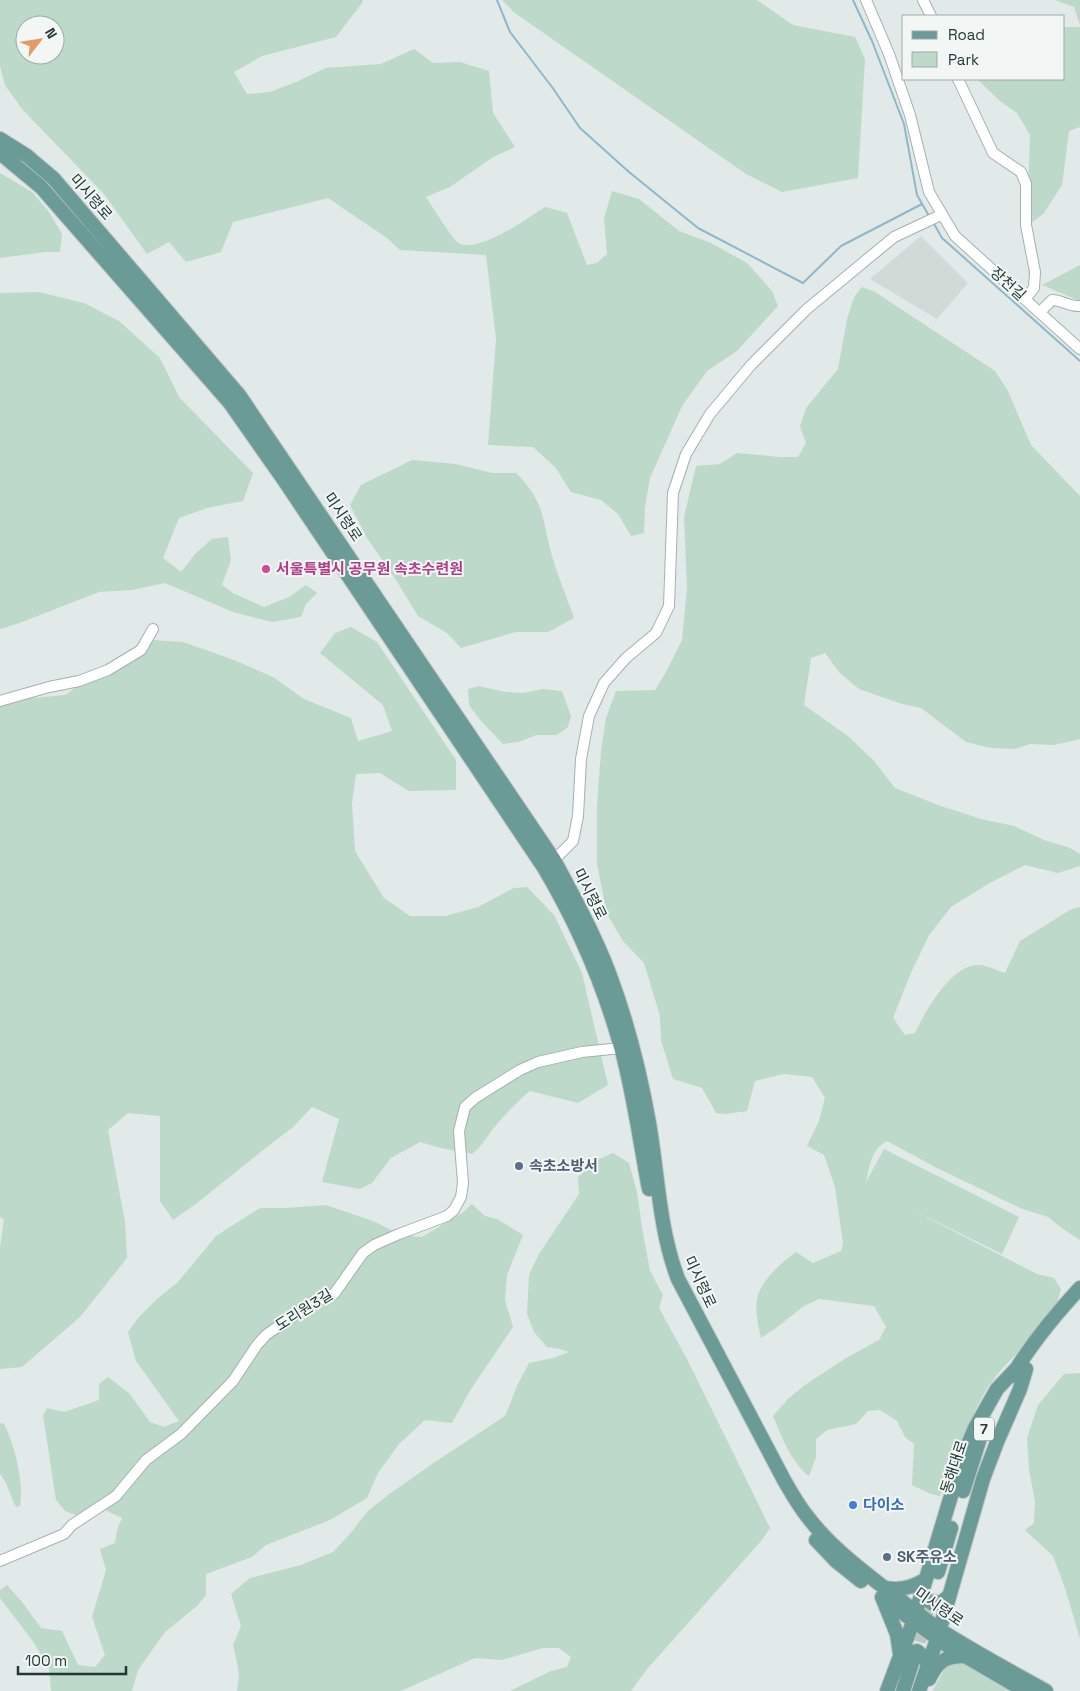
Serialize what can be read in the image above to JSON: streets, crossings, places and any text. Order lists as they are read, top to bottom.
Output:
{
  "streets": {
    "main road": ["미시령로", "7", "동해대로"],
    "street": ["장천길", "도리원3길"]
  },
  "crossings": [
    ["미시령로", "도리원3길"]
  ],
  "places": [
    "서울특별시 공무원 속초수련원",
    "속초소방서",
    "다이소",
    "SK주유소"
  ],
  "legend": ["Road", "Park"],
  "scale_bar": "100 m",
  "north": "top right"
}
